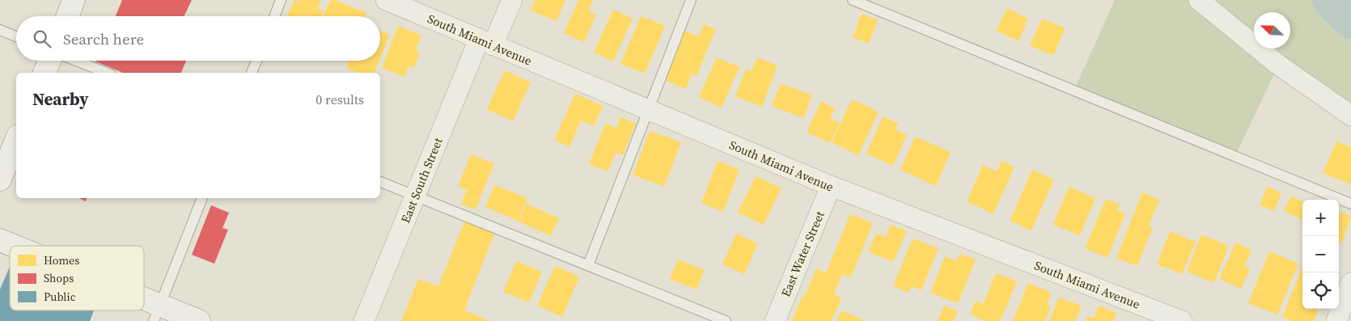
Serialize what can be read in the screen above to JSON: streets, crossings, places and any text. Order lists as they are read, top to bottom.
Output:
{
  "streets": {
    "street": ["South Miami Avenue", "East South Street", "East Water Street"]
  },
  "crossings": [
    ["South Miami Avenue", "East South Street"],
    ["South Miami Avenue", "East Water Street"]
  ],
  "legend": ["Homes", "Shops", "Public"],
  "north": "top left",
  "page": {
    "search": "Search here",
    "heading": ["Nearby", "0 results"],
    "map_buttons": ["+", "−"]
  }
}
